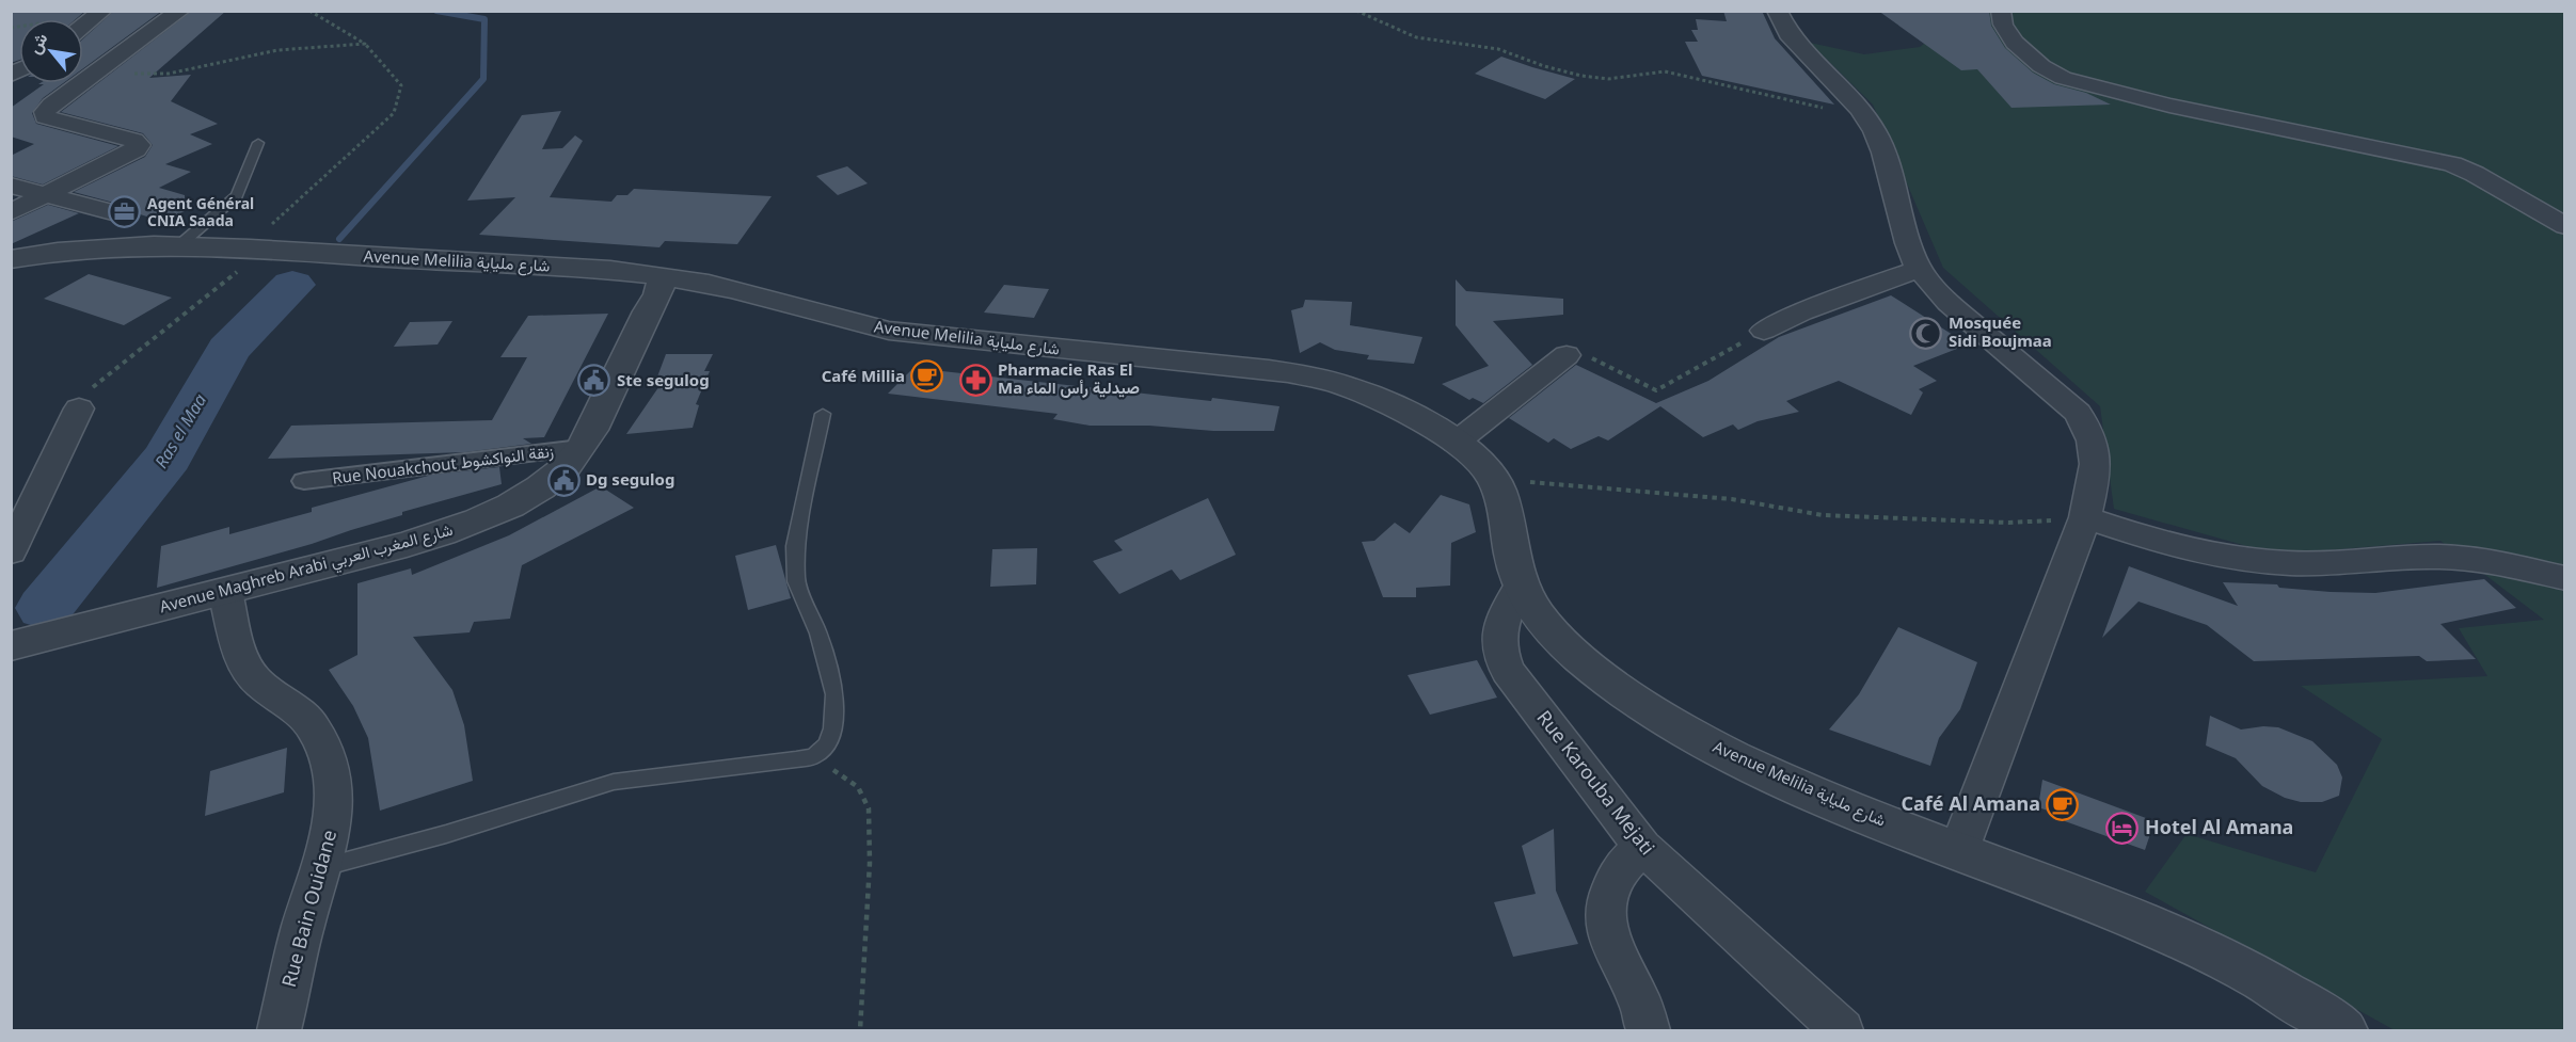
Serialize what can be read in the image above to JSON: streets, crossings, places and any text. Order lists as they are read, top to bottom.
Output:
{
  "streets": {
    "street": [
      "Avenue Melilia شارع ملياية",
      "Rue Nouakchout زنقة النواكشوط",
      "Avenue Maghreb Arabi شارع المغرب العربي",
      "Rue Karouba Mejati",
      "Rue Bain Ouidane"
    ]
  },
  "crossings": [
    ["Avenue Melilia شارع ملياية", "Avenue Maghreb Arabi شارع المغرب العربي"],
    ["Avenue Melilia شارع ملياية", "Rue Karouba Mejati"],
    ["Rue Nouakchout زنقة النواكشوط", "Avenue Maghreb Arabi شارع المغرب العربي"],
    ["Avenue Maghreb Arabi شارع المغرب العربي", "Rue Bain Ouidane"]
  ],
  "water": ["Ras el Maa"],
  "places": {
    "office": ["Agent Général CNIA Saada"],
    "mosque": ["Mosquée Sidi Boujmaa"],
    "cafe": ["Café Millia", "Café Al Amana"],
    "pharmacy": ["Pharmacie Ras El Ma صيدلية رأس الماء"],
    "public building": ["Ste segulog", "Dg segulog"],
    "hotel": ["Hotel Al Amana"]
  },
  "north": "top left"
}
